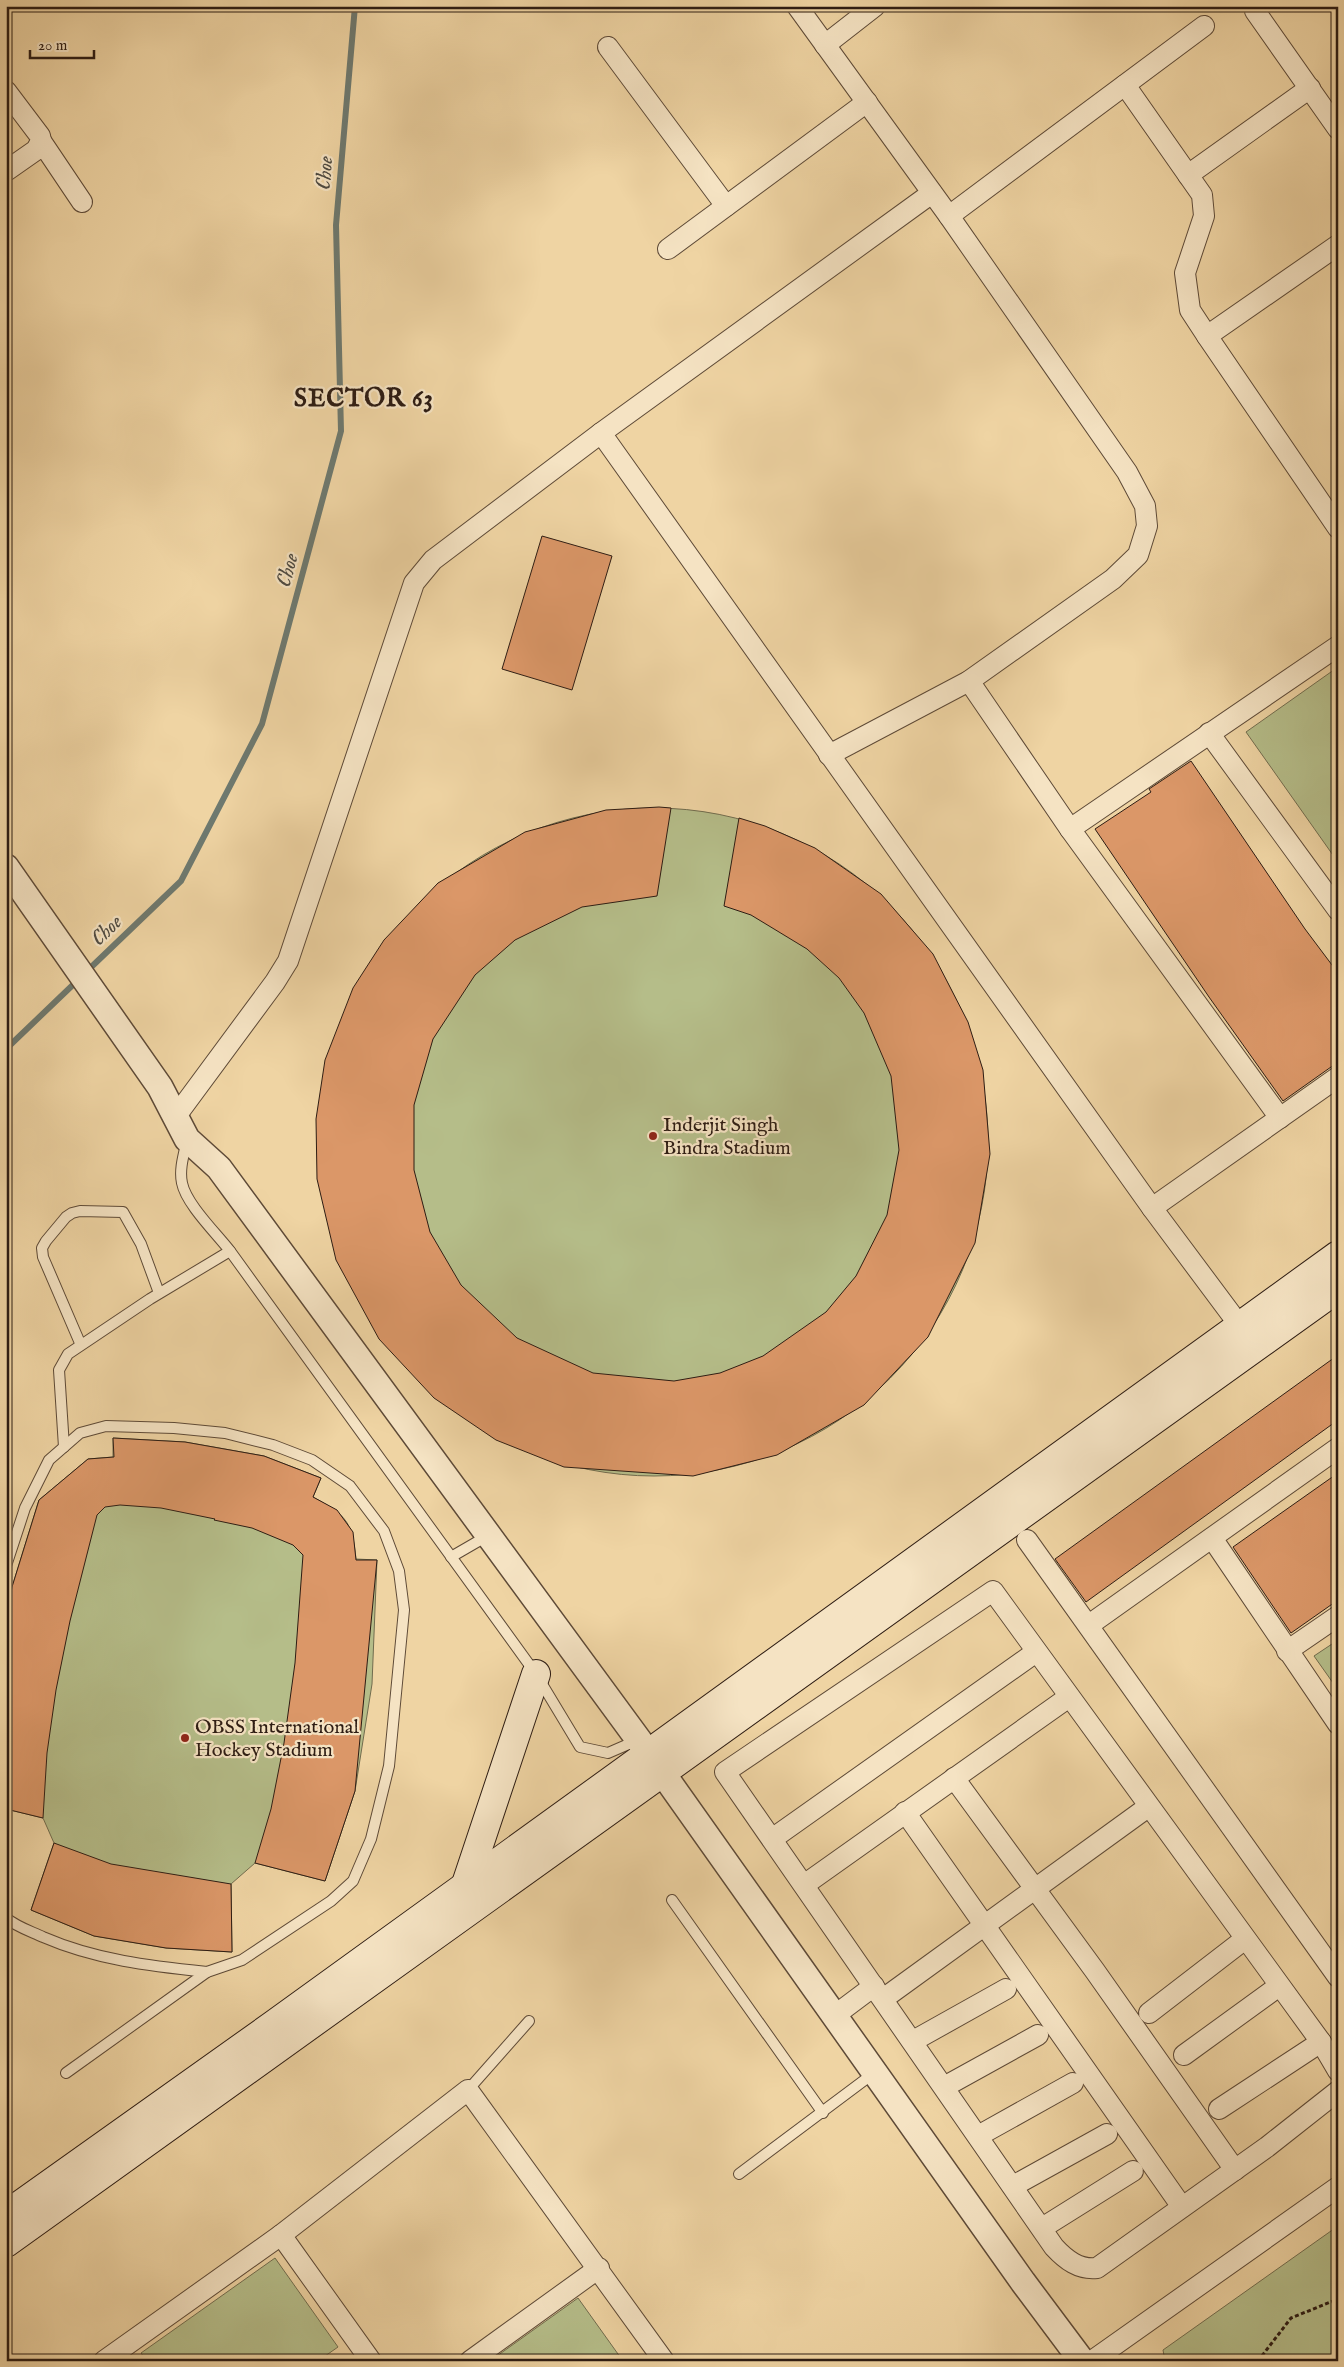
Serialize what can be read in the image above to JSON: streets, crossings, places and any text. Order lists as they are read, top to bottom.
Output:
{
  "districts": ["SECTOR 63"],
  "water": ["Choe"],
  "places": ["Inderjit Singh Bindra Stadium", "OBSS International Hockey Stadium"],
  "scale_bar": "20 m"
}
